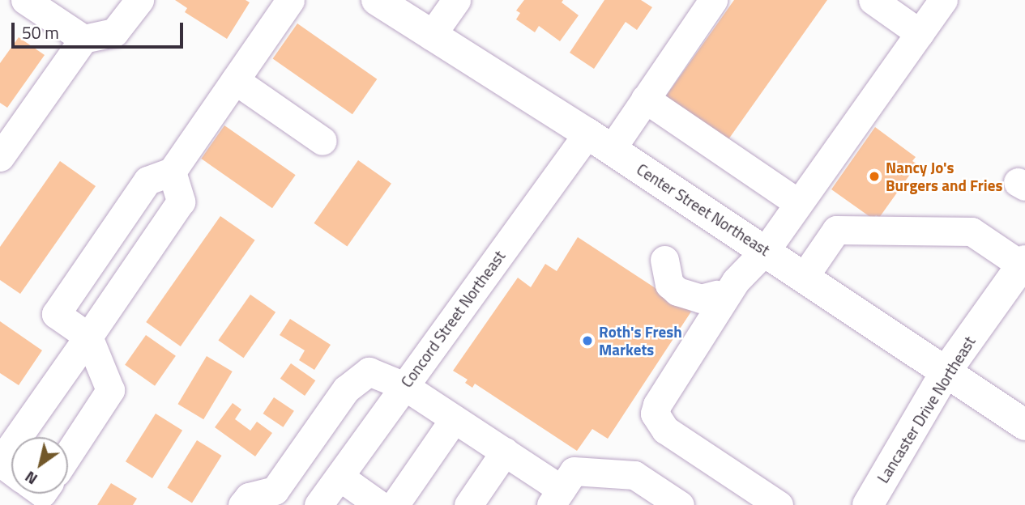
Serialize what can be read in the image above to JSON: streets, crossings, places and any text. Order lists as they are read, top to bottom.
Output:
{
  "streets": {
    "main road": ["Center Street Northeast", "Lancaster Drive Northeast"],
    "street": ["Concord Street Northeast"]
  },
  "crossings": [
    ["Center Street Northeast", "Concord Street Northeast"],
    ["Center Street Northeast", "Lancaster Drive Northeast"]
  ],
  "places": ["Nancy Jo's Burgers and Fries", "Roth's Fresh Markets"],
  "scale_bar": "50 m",
  "north": "bottom left"
}
